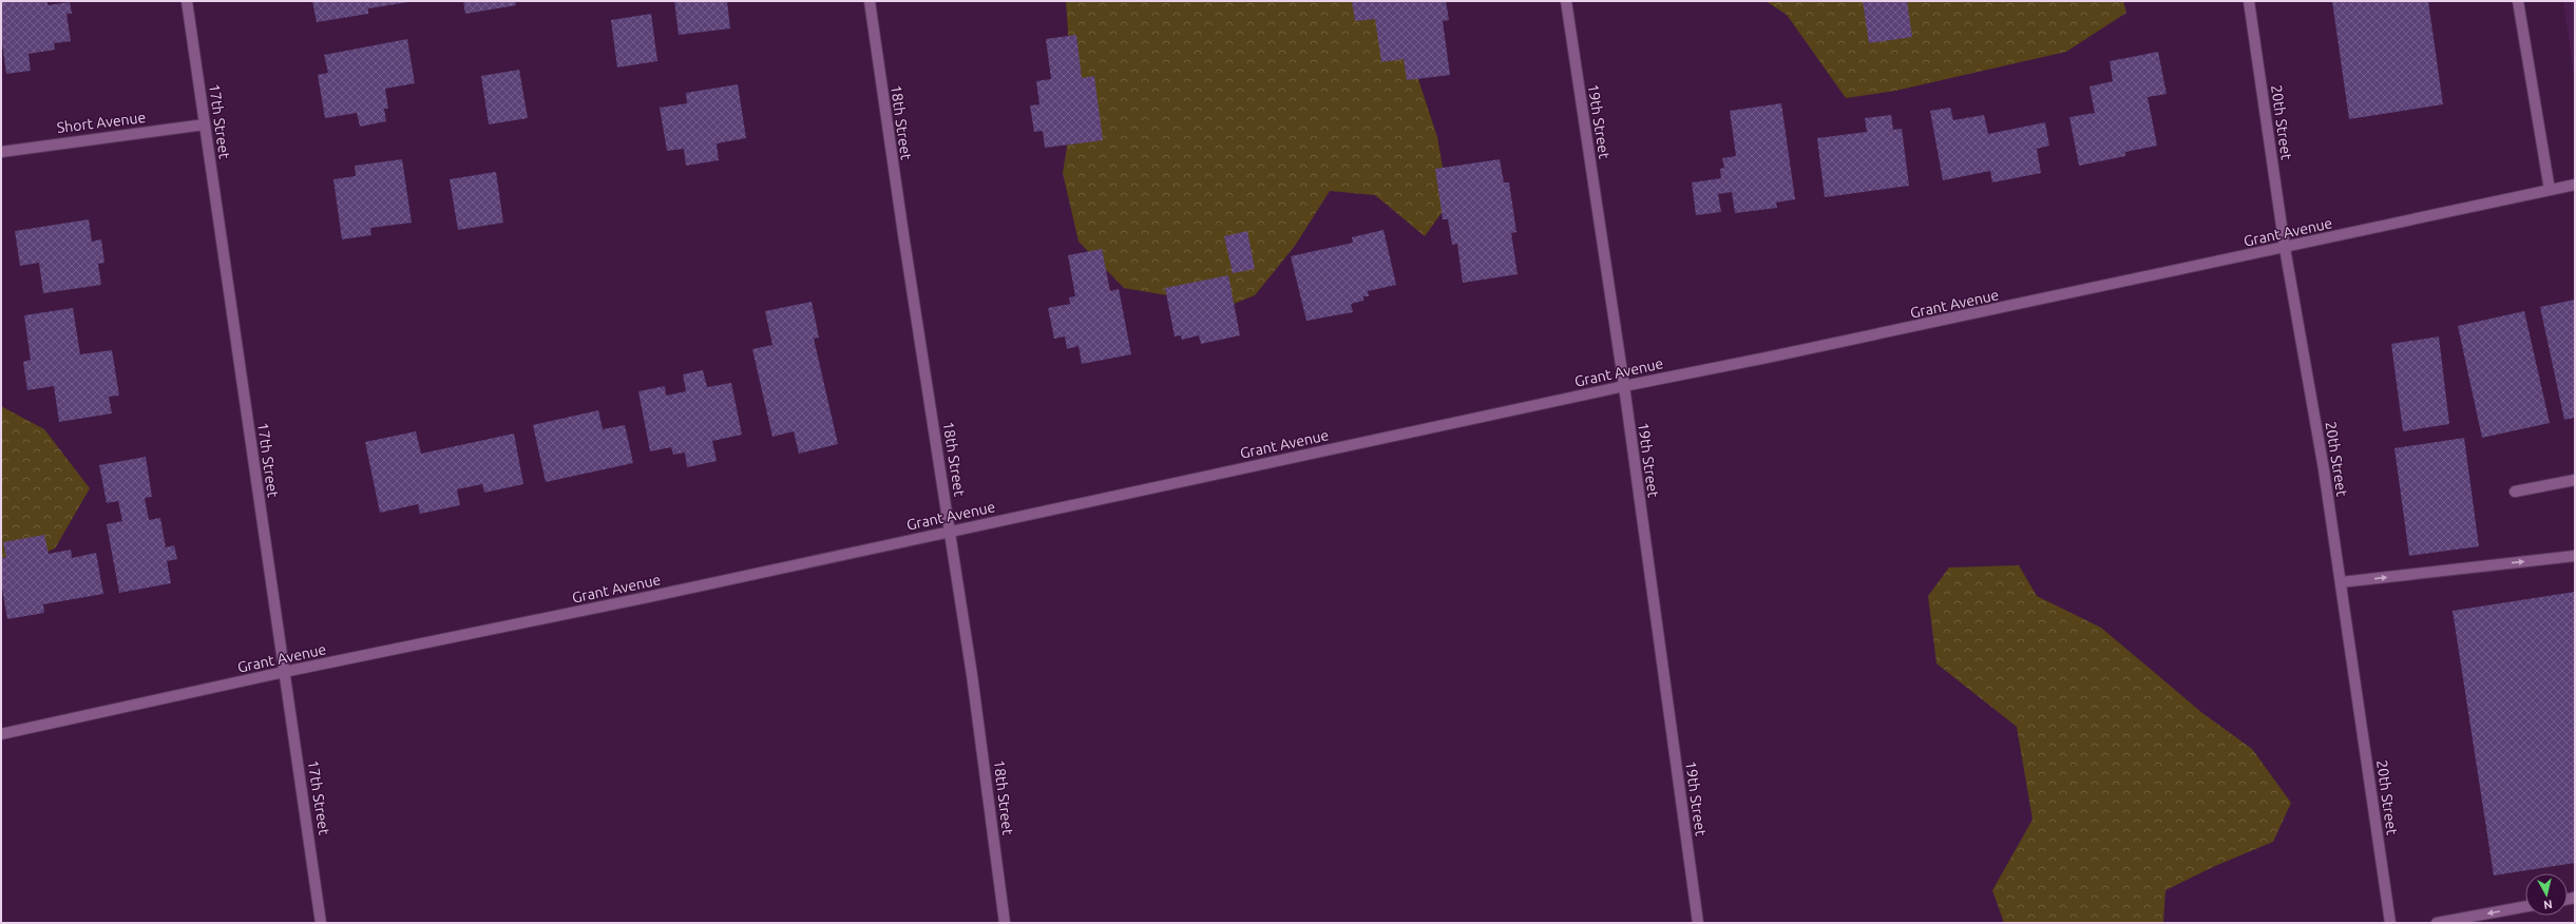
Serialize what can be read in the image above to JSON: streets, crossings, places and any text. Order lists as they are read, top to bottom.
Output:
{
  "streets": {
    "street": [
      "17th Street",
      "19th Street",
      "Short Avenue",
      "18th Street",
      "20th Street",
      "Grant Avenue"
    ]
  },
  "crossings": [
    ["17th Street", "Short Avenue"],
    ["17th Street", "Grant Avenue"],
    ["19th Street", "Grant Avenue"],
    ["18th Street", "Grant Avenue"],
    ["20th Street", "Grant Avenue"]
  ],
  "north": "bottom"
}
